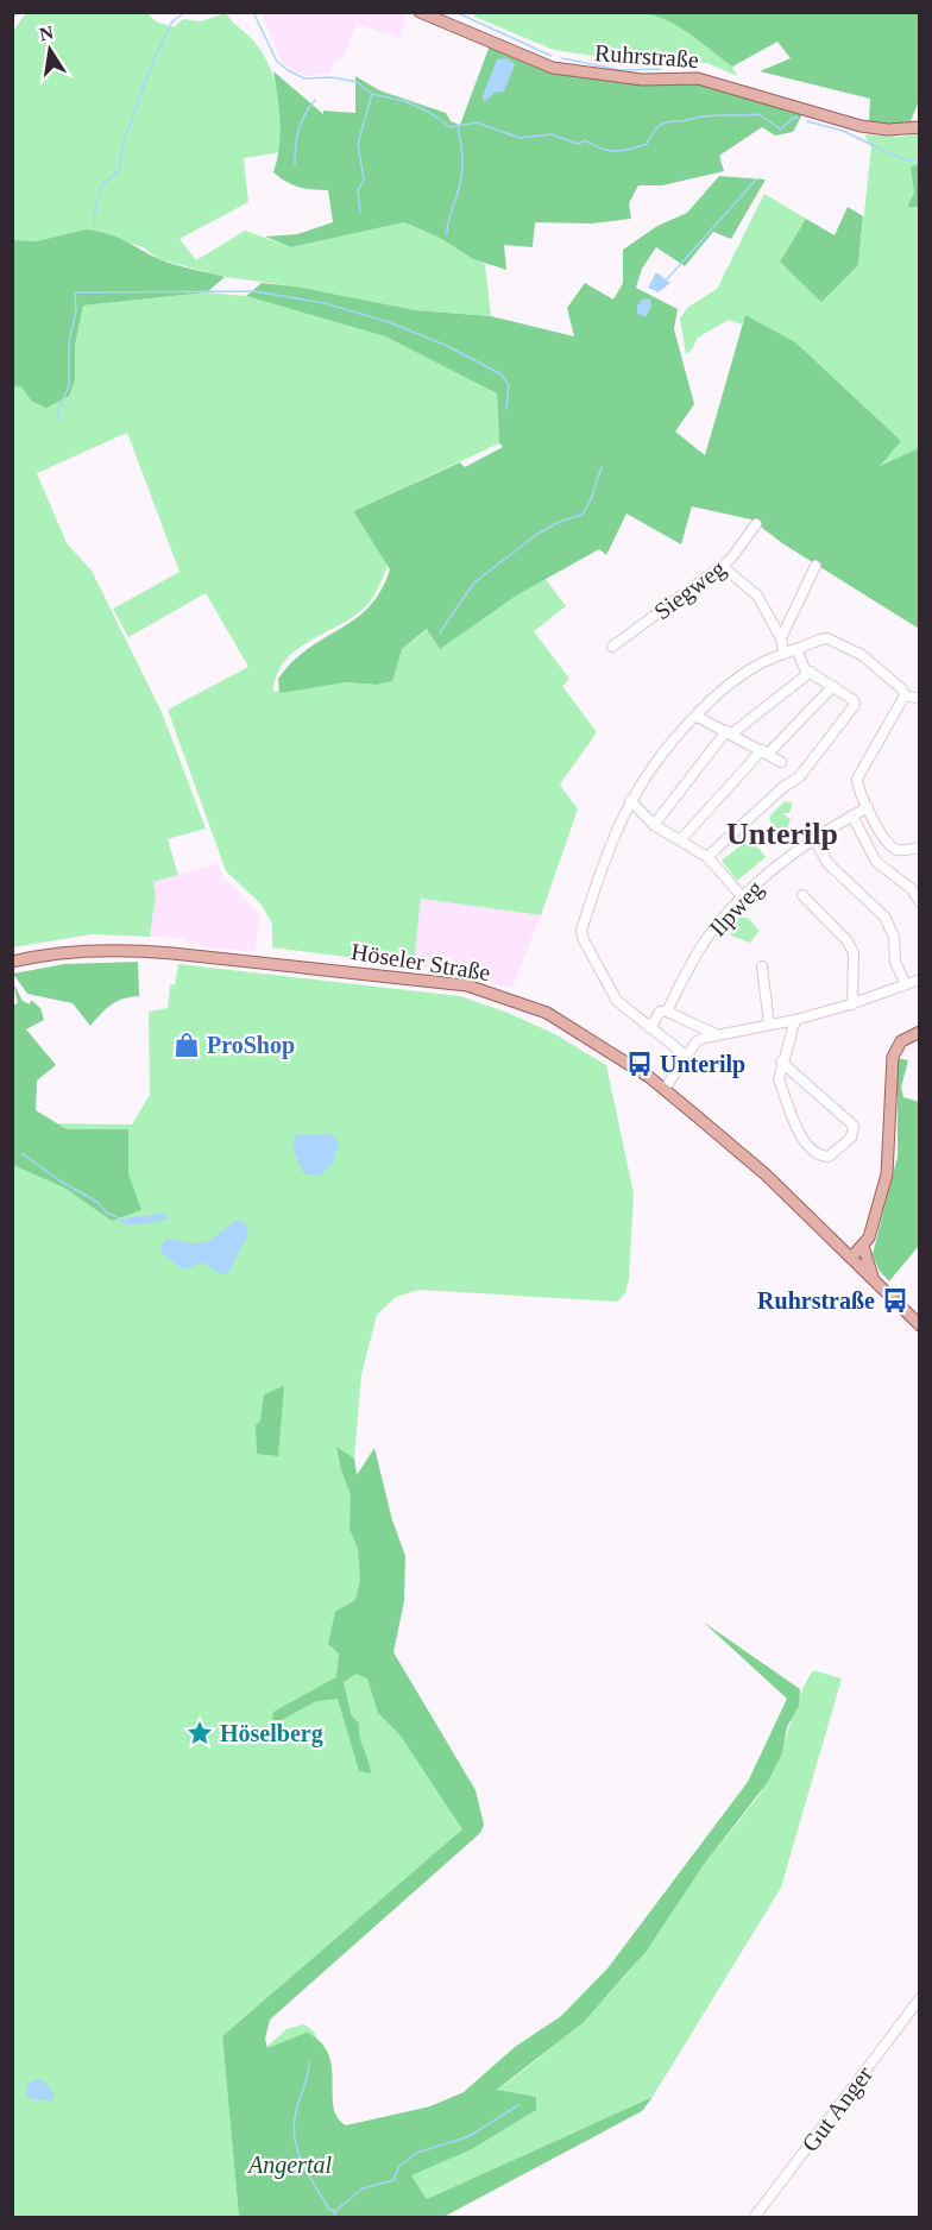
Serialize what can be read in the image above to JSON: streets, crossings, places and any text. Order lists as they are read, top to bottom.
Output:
{
  "streets": {
    "main road": ["Ruhrstraße", "Höseler Straße"],
    "street": ["Siegweg", "Ilpweg", "Gut Anger"]
  },
  "districts": ["Unterilp"],
  "parks": ["Angertal"],
  "places": {
    "shop": ["ProShop"],
    "bus stop": ["Unterilp", "Ruhrstraße"],
    "place": ["Höselberg"]
  },
  "north": "top"
}
